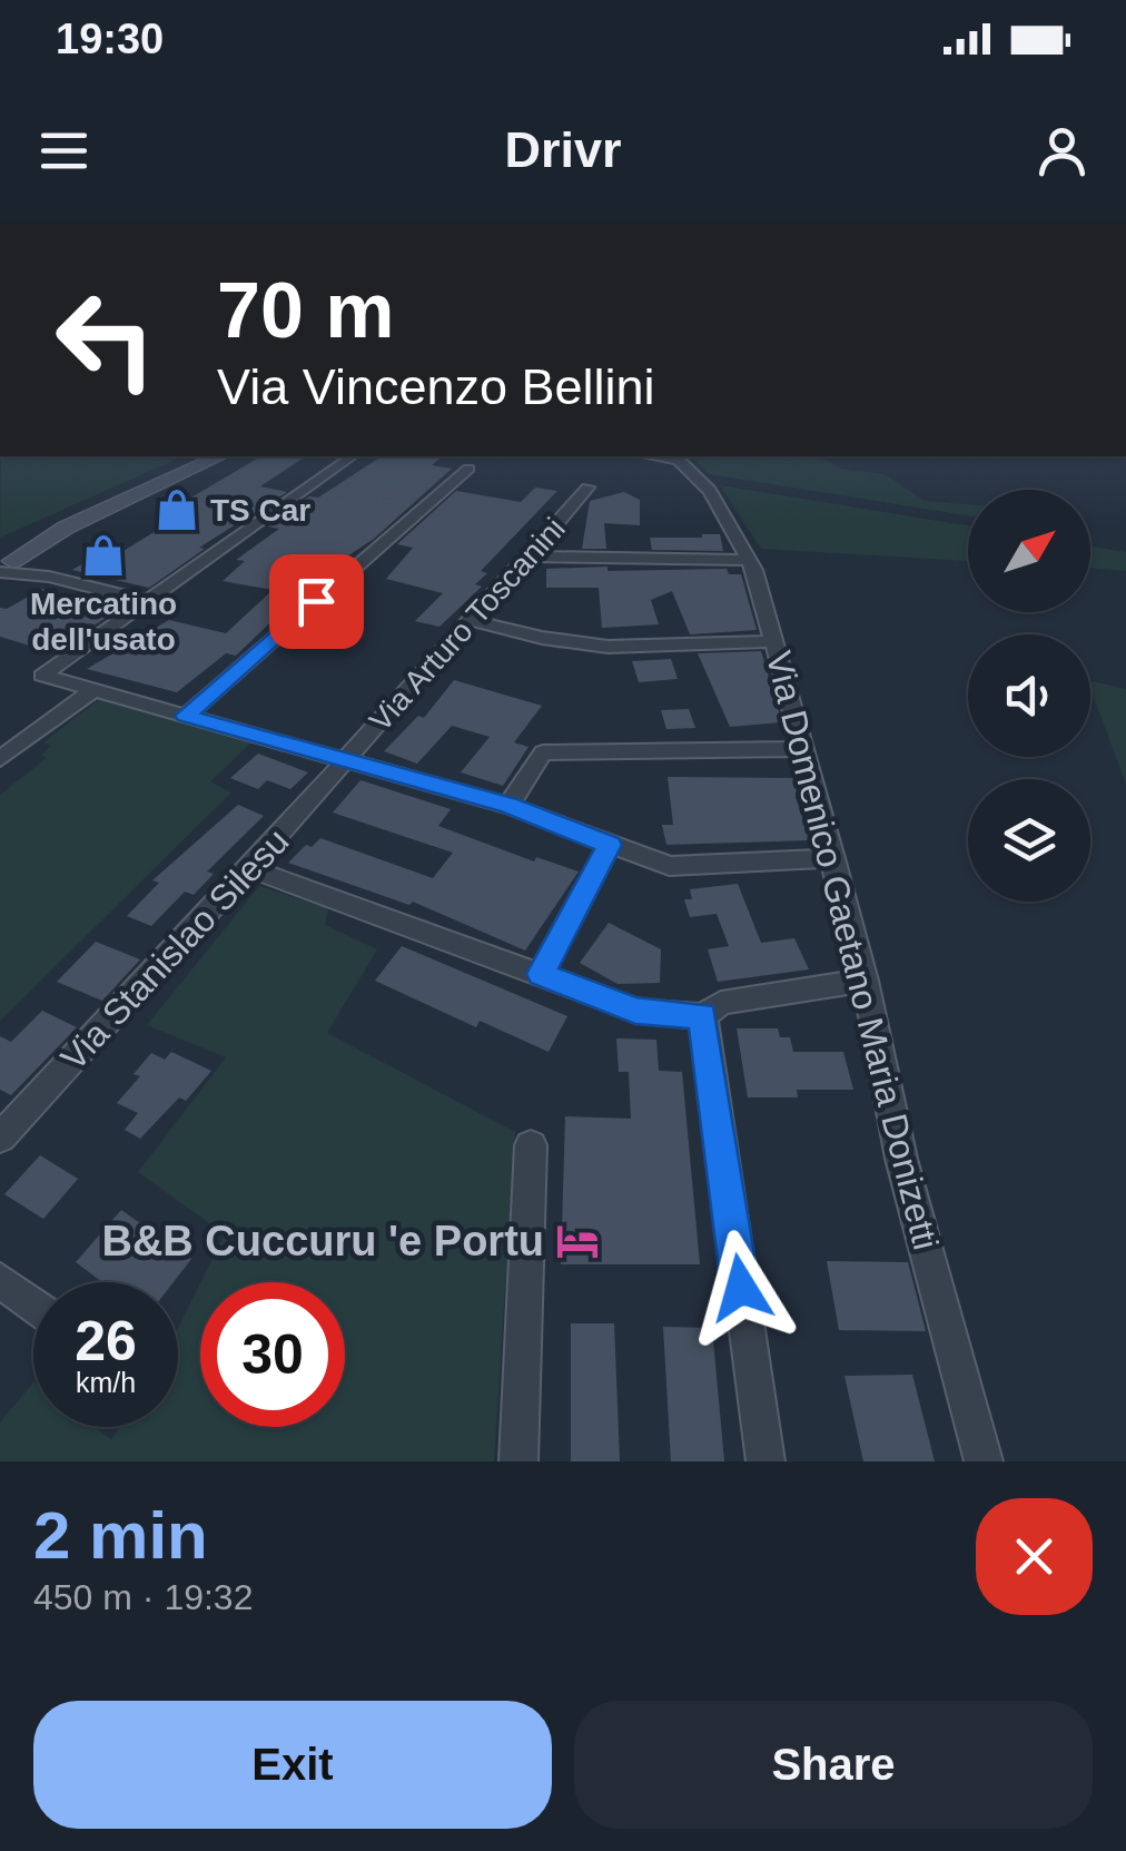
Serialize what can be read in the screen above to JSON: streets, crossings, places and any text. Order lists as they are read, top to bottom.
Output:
{
  "streets": {
    "street": ["Via Arturo Toscanini", "Via Stanislao Silesu", "Via Domenico Gaetano Maria Donizetti"]
  },
  "crossings": [
    ["Via Arturo Toscanini", "Via Stanislao Silesu"]
  ],
  "places": {
    "shop": ["TS Car", "Mercatino dell'usato"],
    "hotel": ["B&B Cuccuru 'e Portu"]
  },
  "north": "top right",
  "page": {
    "status": "19:30",
    "header": "Drivr",
    "turn": ["70 m", "Via Vincenzo Bellini"],
    "speed": "26 km/h",
    "limit": "30",
    "heading": ["2 min", "450 m · 19:32"],
    "buttons": ["Exit", "Share"]
  }
}
